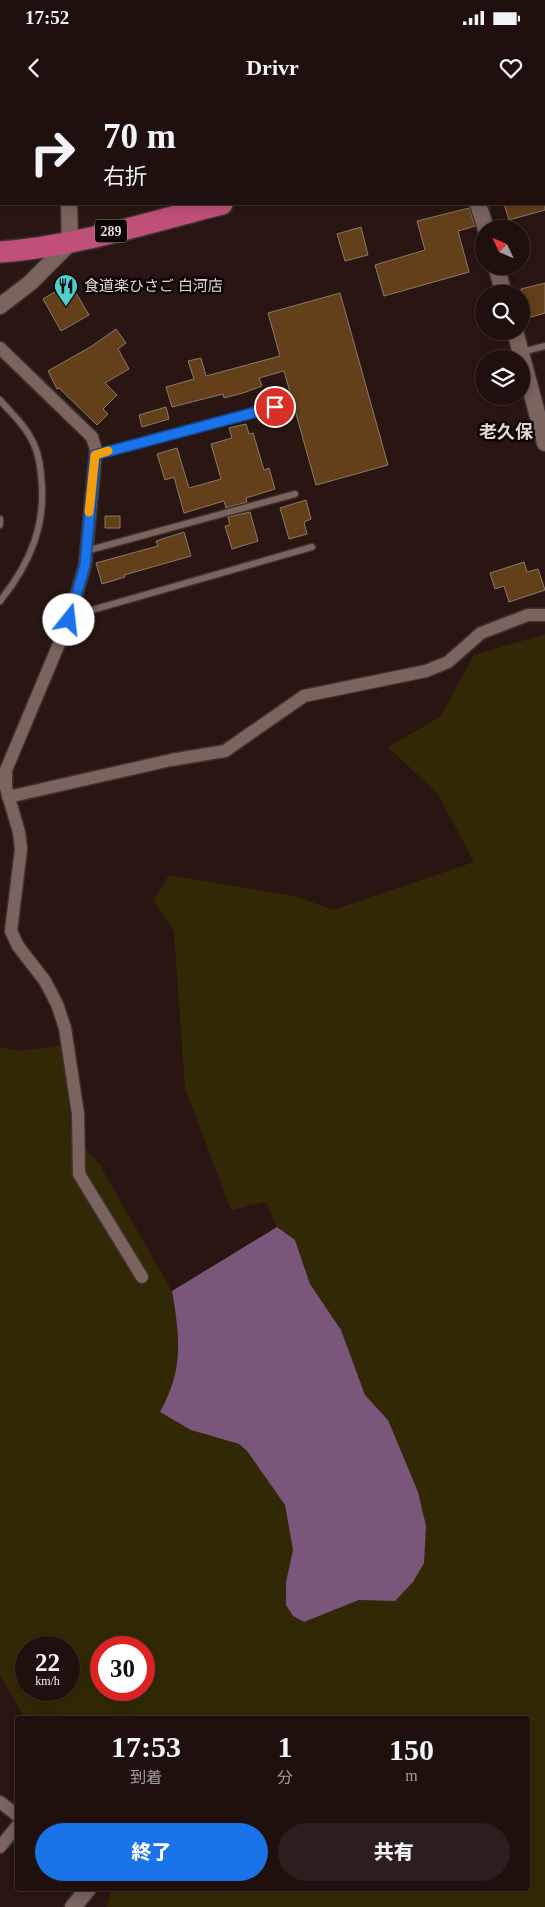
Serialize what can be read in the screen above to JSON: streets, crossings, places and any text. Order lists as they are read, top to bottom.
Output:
{
  "streets": {
    "highway": ["289"]
  },
  "districts": ["老久保"],
  "places": {
    "restaurant": ["食道楽ひさご 白河店"]
  },
  "north": "top left",
  "page": {
    "status": "17:52",
    "header": "Drivr",
    "turn": ["70 m", "右折"],
    "speed": "22 km/h",
    "limit": "30",
    "eta": [
      "17:53",
      "到着",
      "1",
      "分",
      "150",
      "m"
    ],
    "buttons": ["終了", "共有"]
  }
}
